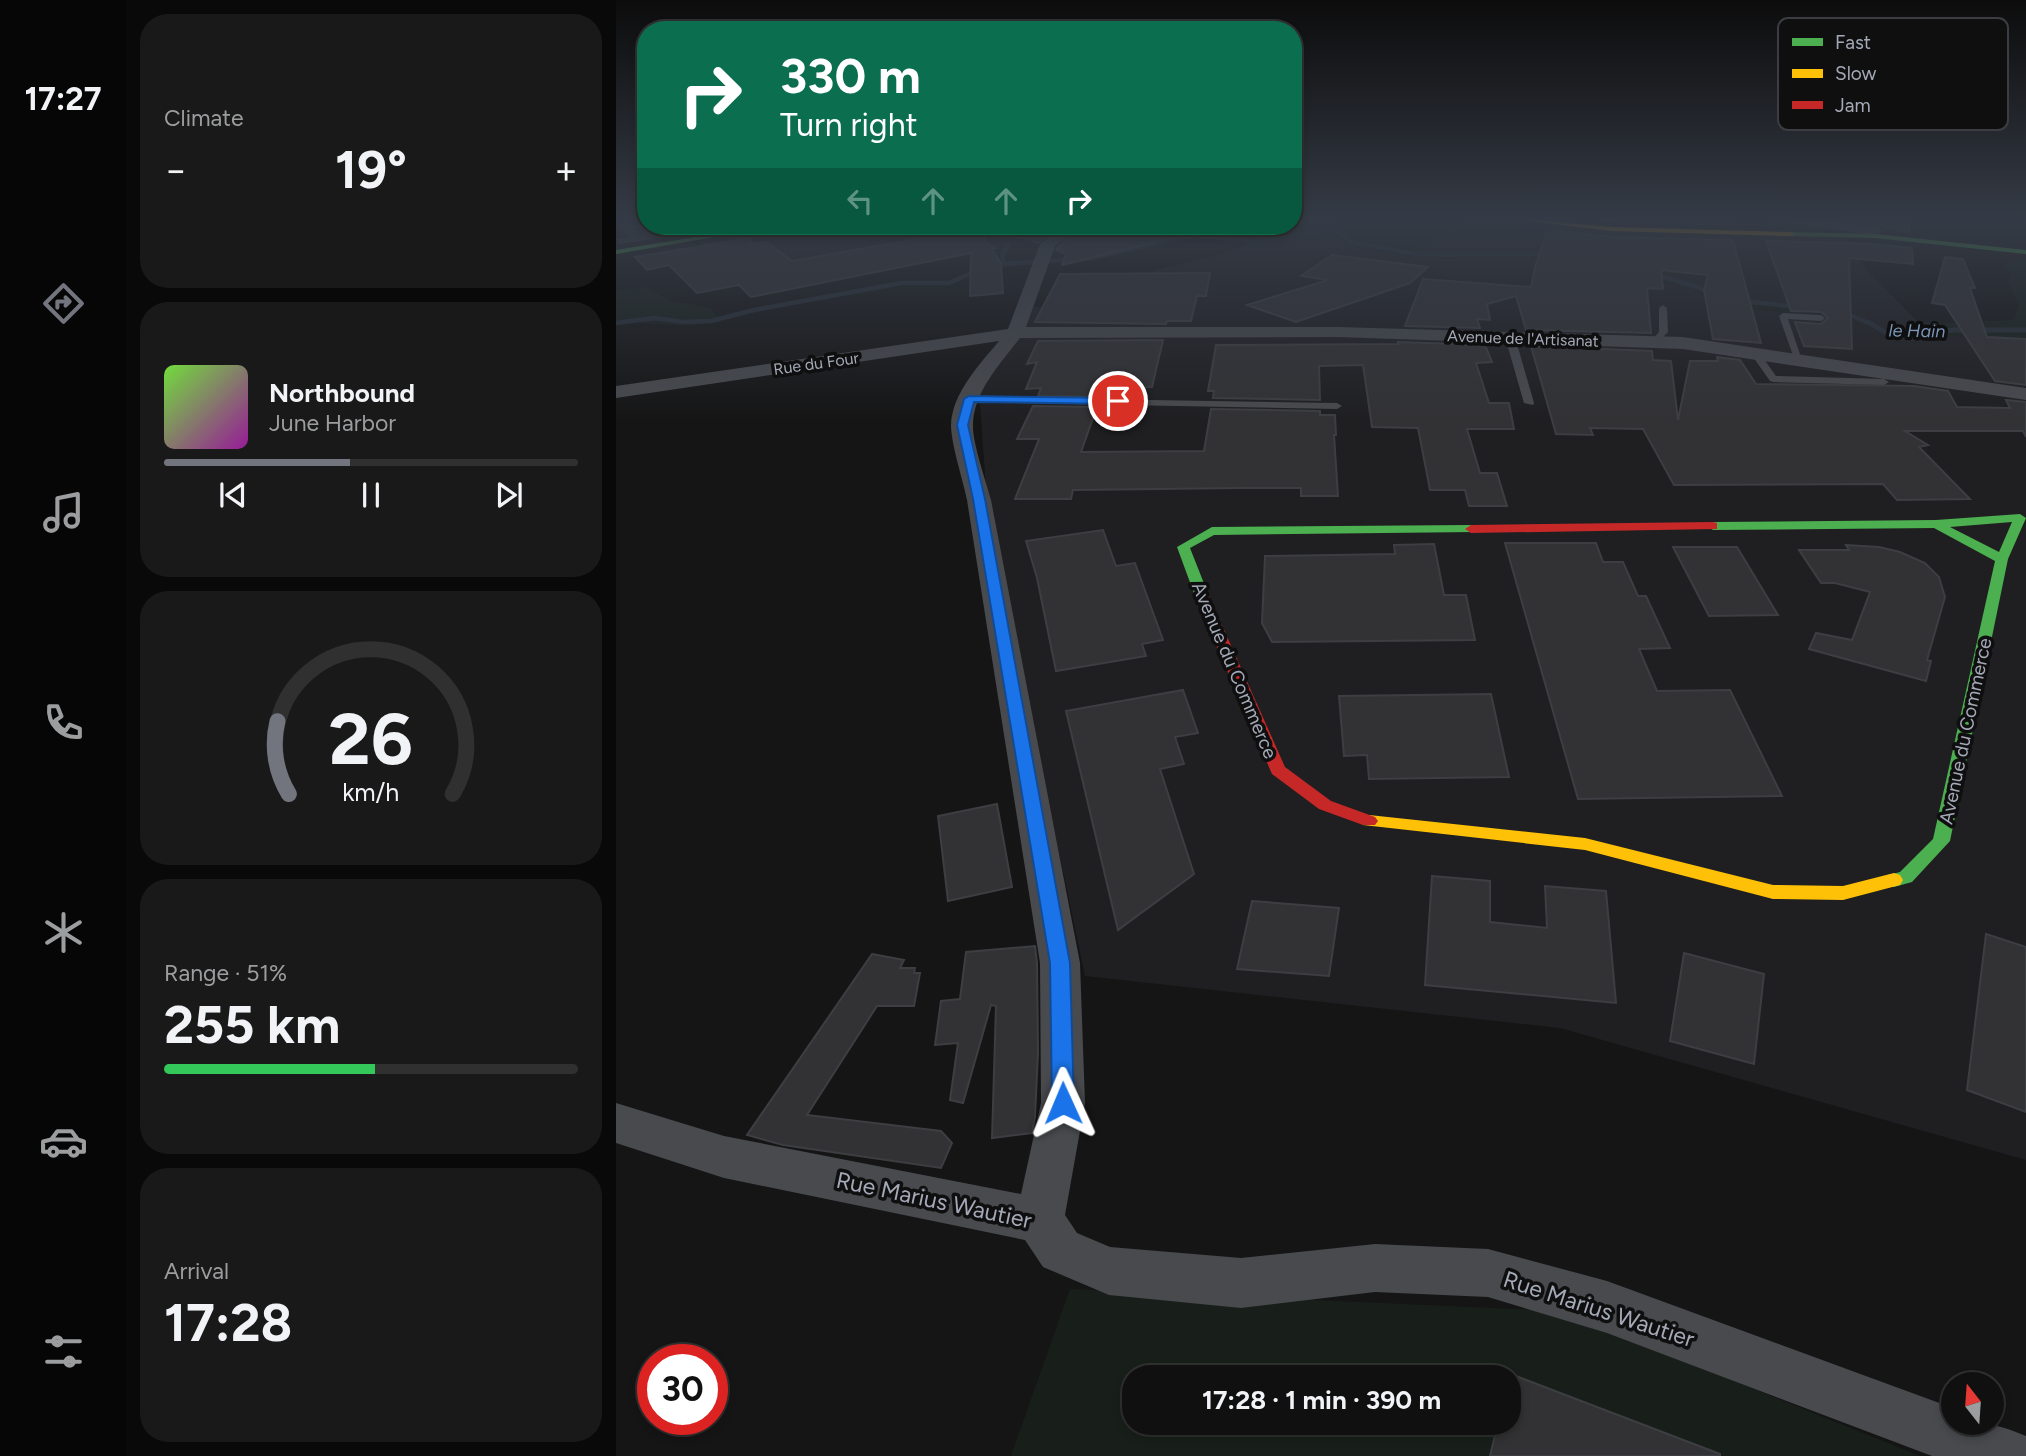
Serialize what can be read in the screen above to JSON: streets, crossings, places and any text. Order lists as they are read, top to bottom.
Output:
{
  "streets": {
    "street": [
      "Avenue de l'Artisanat",
      "Rue du Four",
      "Avenue du Commerce",
      "Rue Marius Wautier"
    ]
  },
  "crossings": [
    ["Avenue de l'Artisanat", "Rue du Four"]
  ],
  "water": ["le Hain"],
  "legend": ["Fast", "Slow", "Jam"],
  "north": "top",
  "page": {
    "tabs": "17:27",
    "tile": [
      "Climate",
      ["Range · 51%", "255 km"],
      ["Arrival", "17:28"]
    ],
    "turn": ["330 m", "Turn right"],
    "heat": ["−", "19°", "+"],
    "song": ["Northbound", "June Harbor"],
    "limit": "30",
    "trip": "17:28 · 1 min · 390 m",
    "gauge": ["26", "km/h"]
  }
}
